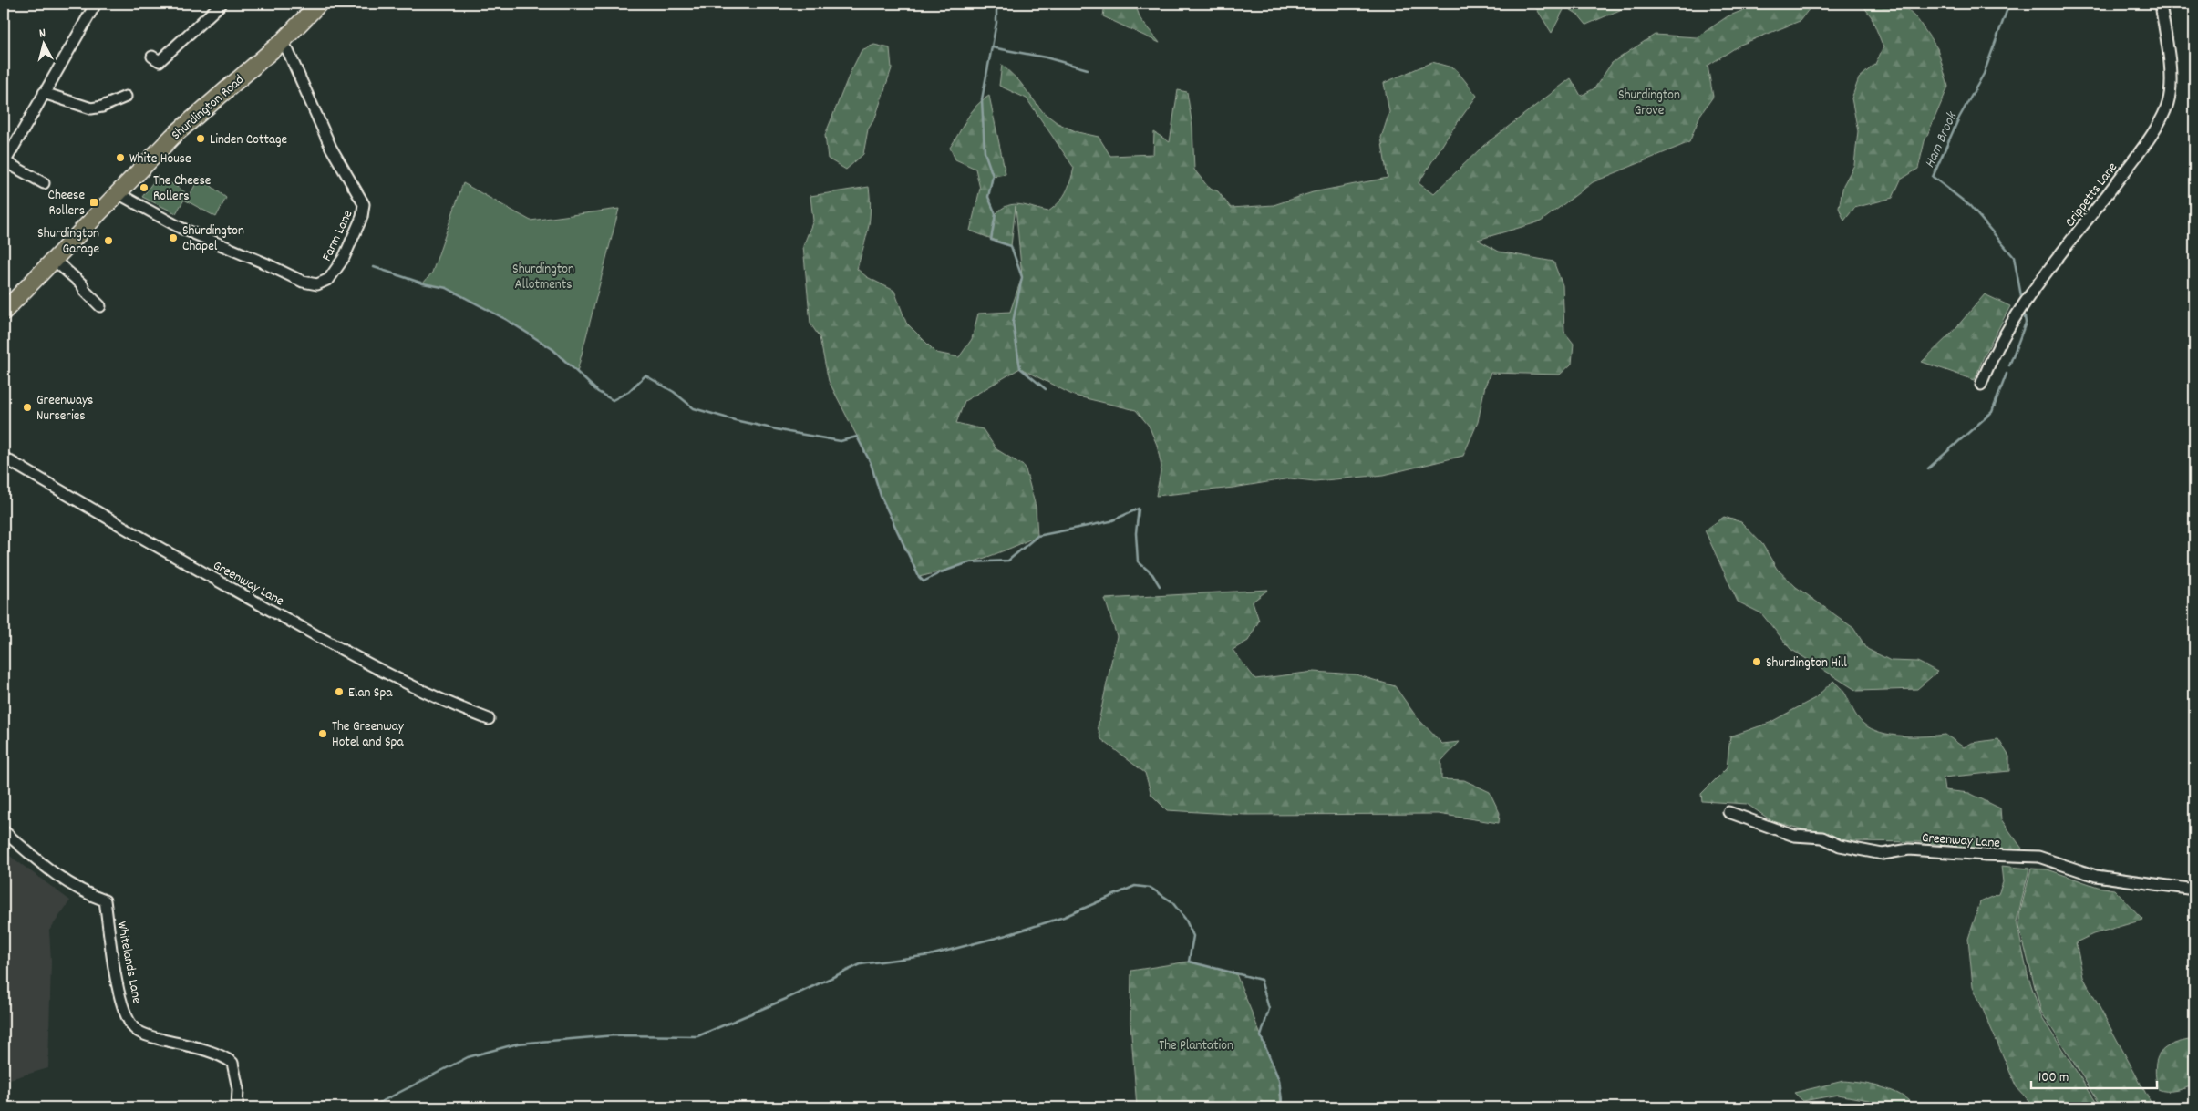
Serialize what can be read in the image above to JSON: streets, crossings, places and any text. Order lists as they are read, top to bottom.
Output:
{
  "streets": {
    "main road": ["Shurdington Road"],
    "street": [
      "Crippetts Lane",
      "Farm Lane",
      "Greenway Lane",
      "Whitelands Lane"
    ]
  },
  "crossings": [
    ["Shurdington Road", "Farm Lane"]
  ],
  "water": ["Ham Brook"],
  "parks": ["Shurdington Grove", "Shurdington Allotments", "The Plantation"],
  "places": {
    "other": [
      "Linden Cottage",
      "White House",
      "The Cheese Rollers",
      "Shurdington Chapel",
      "Shurdington Garage",
      "Greenways Nurseries",
      "Shurdington Hill",
      "Elan Spa",
      "The Greenway Hotel and Spa"
    ],
    "transit": ["Cheese Rollers"]
  },
  "scale_bar": "100 m",
  "north": "top"
}
